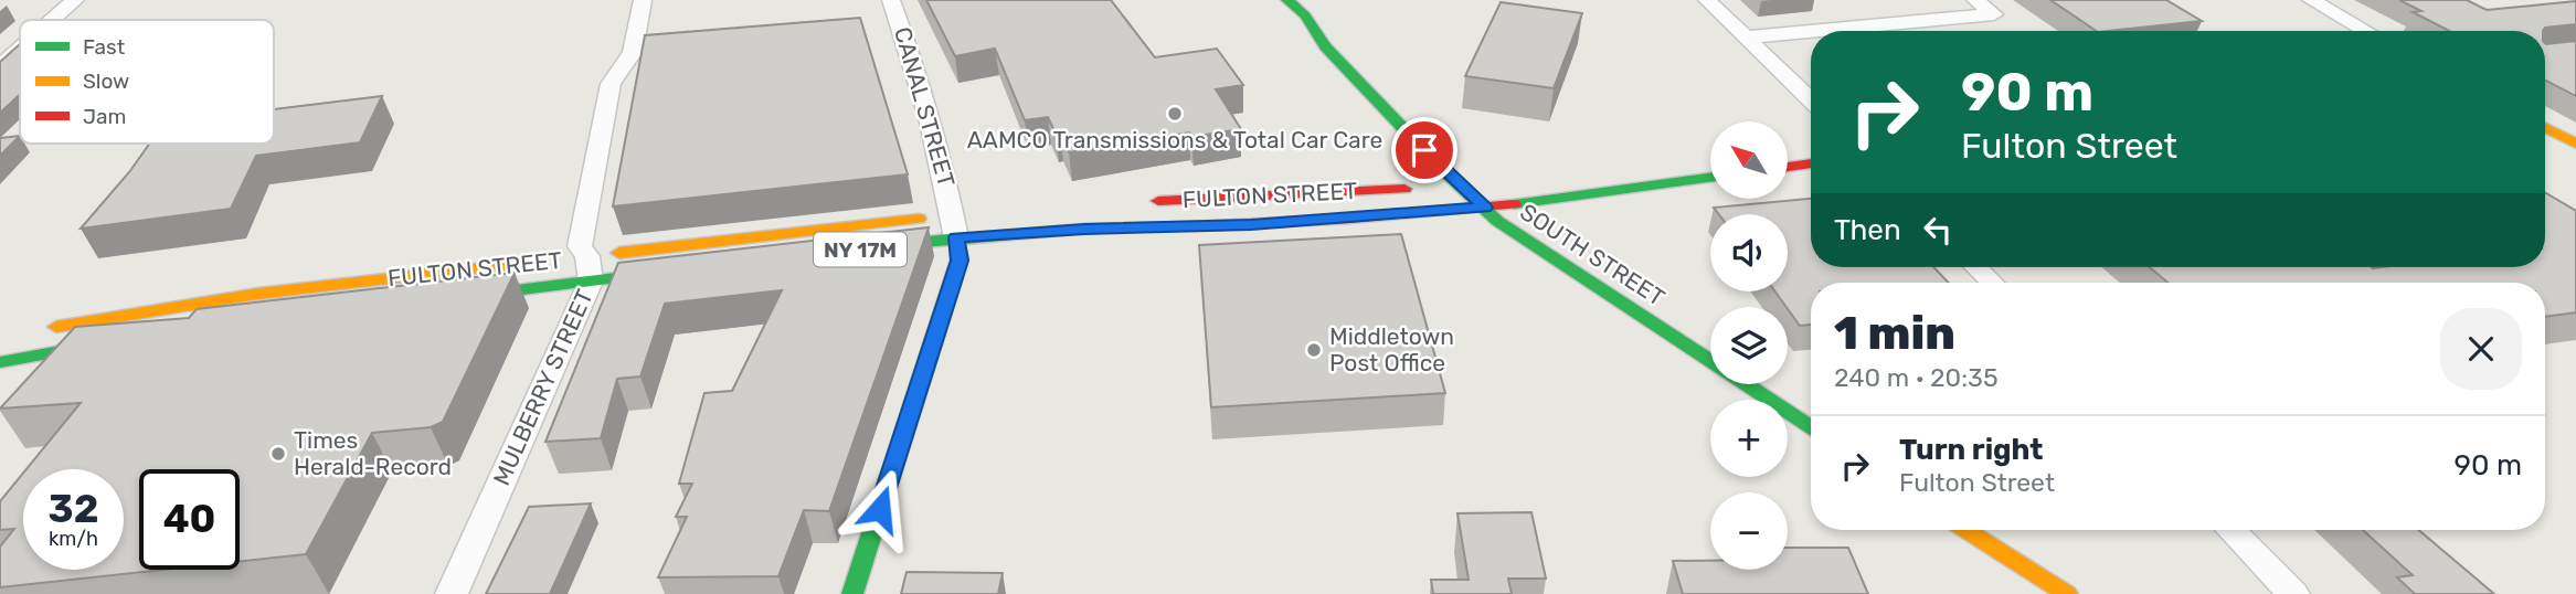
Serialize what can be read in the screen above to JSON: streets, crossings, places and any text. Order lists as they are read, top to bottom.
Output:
{
  "streets": {
    "main road": ["FULTON STREET", "NY 17M", "SOUTH STREET"],
    "street": ["CANAL STREET", "MULBERRY STREET"]
  },
  "crossings": [
    ["CANAL STREET", "FULTON STREET"],
    ["FULTON STREET", "SOUTH STREET"],
    ["FULTON STREET", "MULBERRY STREET"]
  ],
  "places": ["AAMCO Transmissions & Total Car Care", "Middletown Post Office", "Times Herald-Record"],
  "legend": ["Fast", "Slow", "Jam"],
  "north": "top left",
  "page": {
    "turn": ["90 m", "Fulton Street"],
    "map_buttons": ["+", "−"],
    "then": "Then",
    "heading": ["1 min", "240 m · 20:35"],
    "list": [
      {
        "name": "Turn right",
        "note": "Fulton Street",
        "value": "90 m"
      }
    ],
    "speed": "32 km/h",
    "limit": "40"
  }
}
